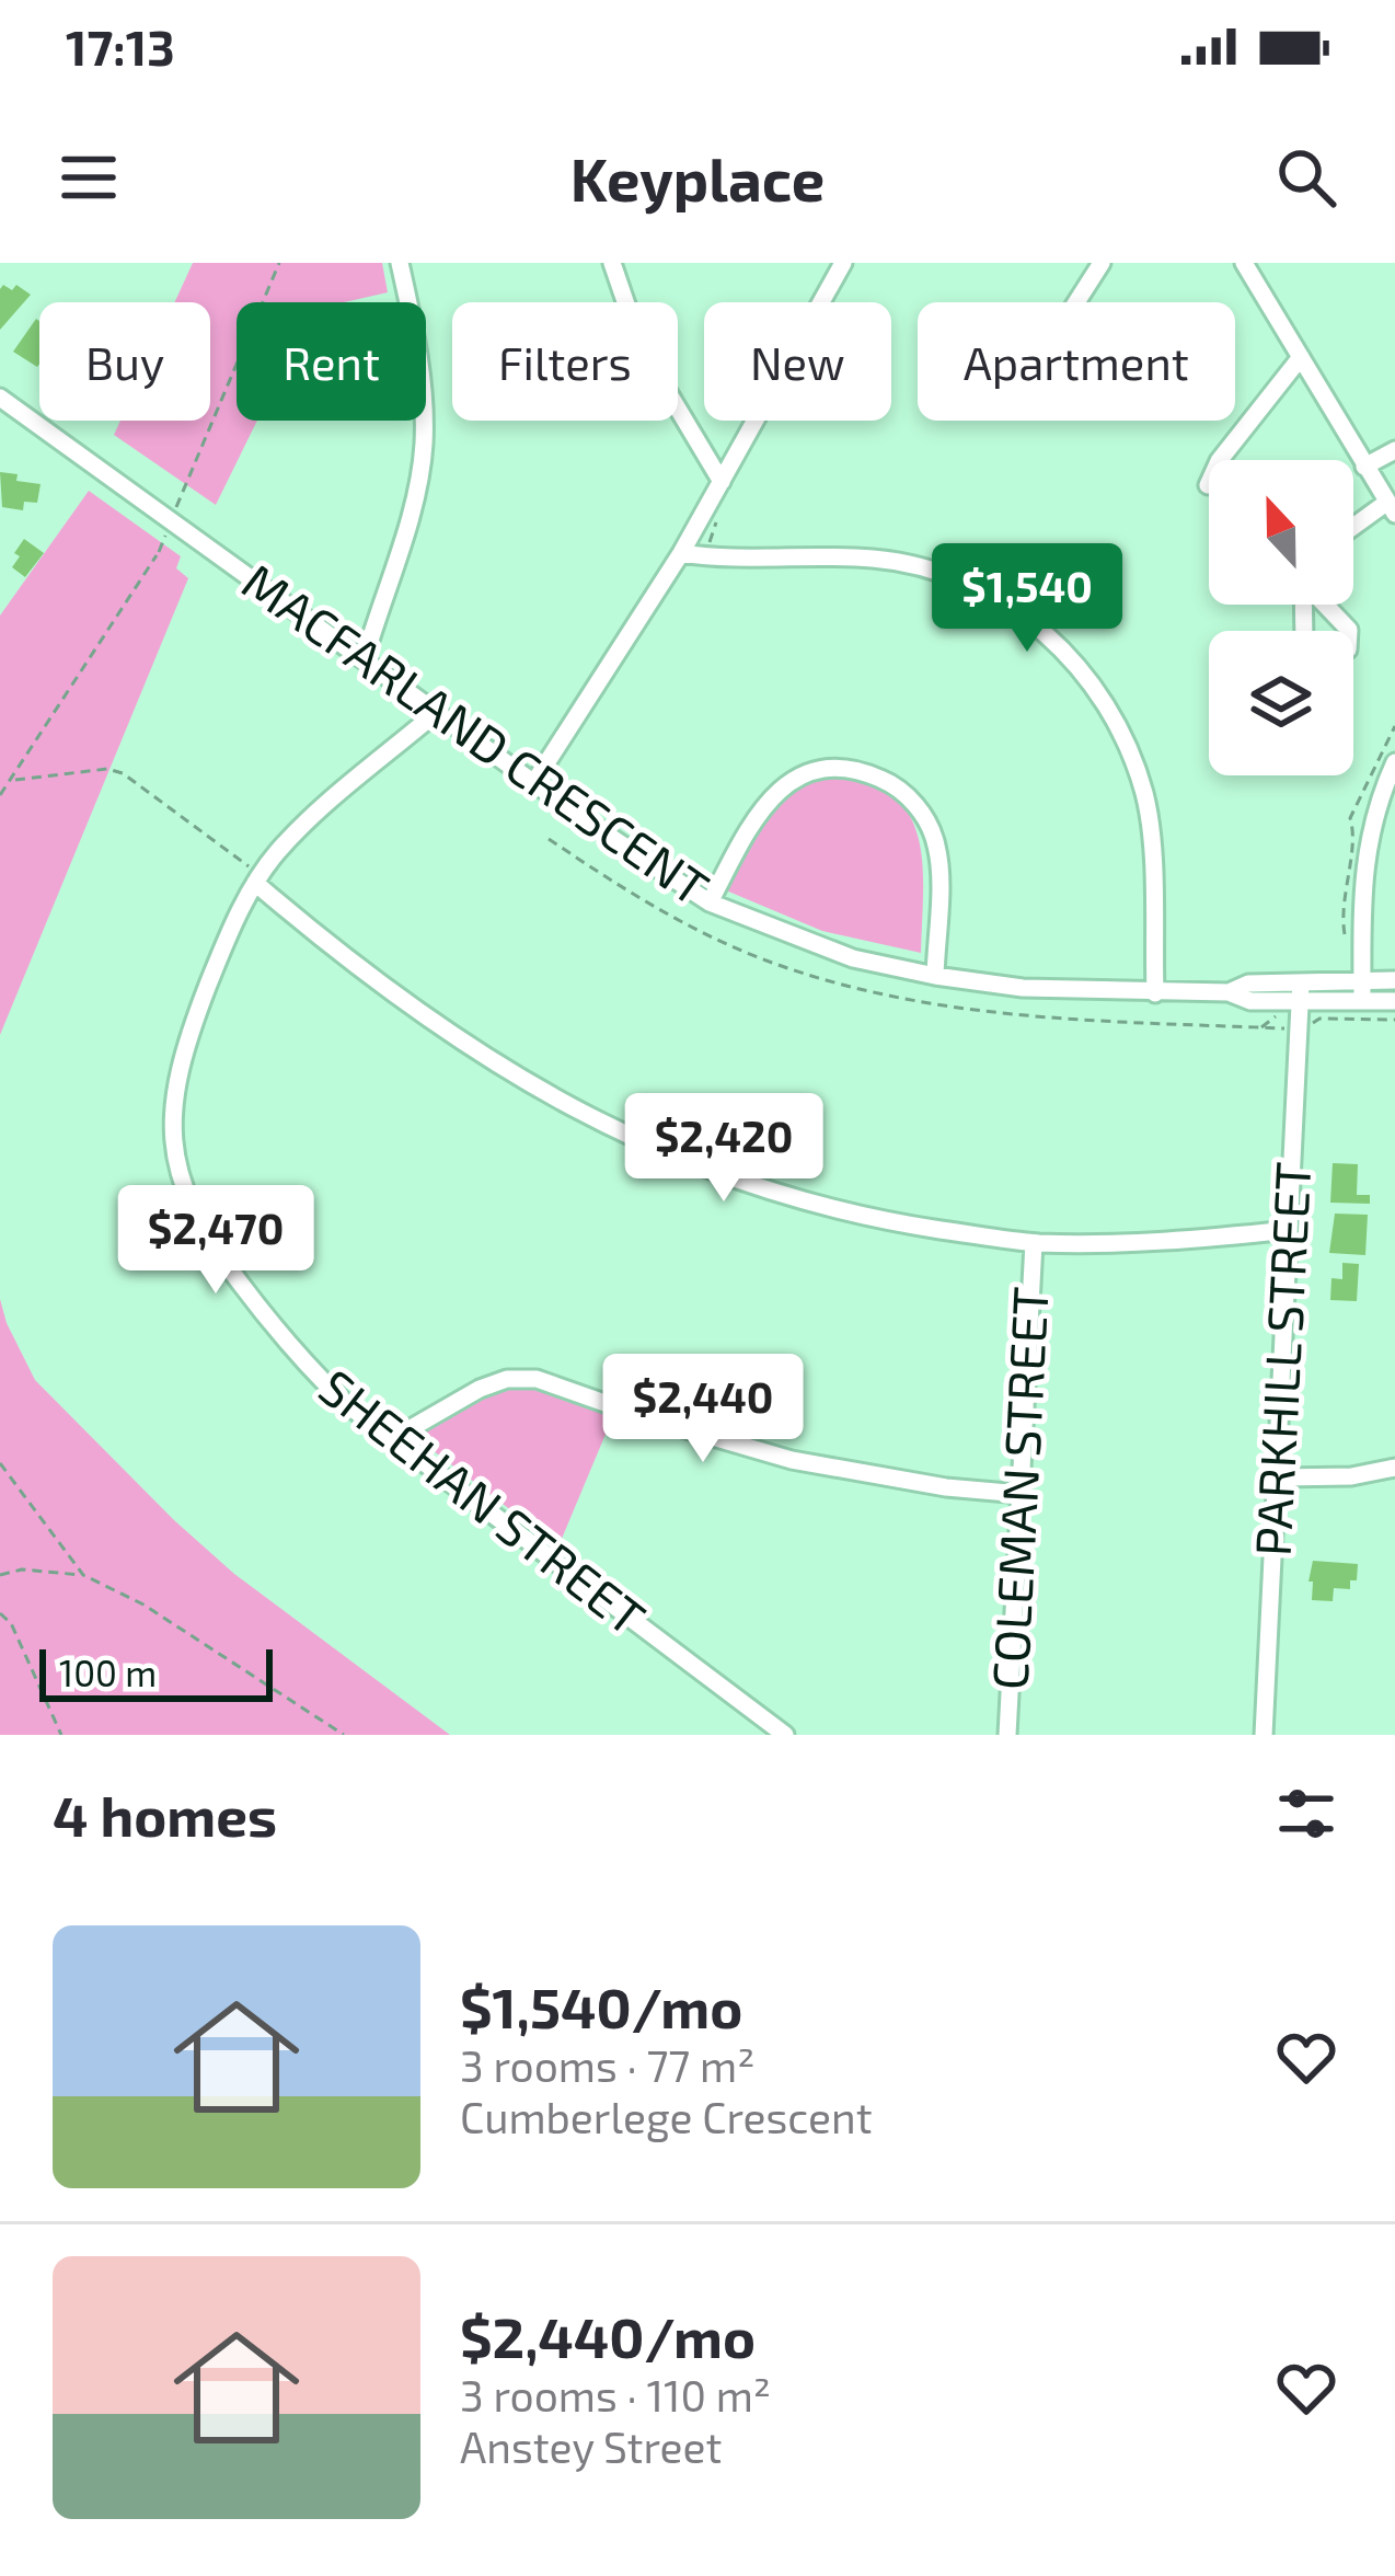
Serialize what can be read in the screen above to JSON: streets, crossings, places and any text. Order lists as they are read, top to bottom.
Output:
{
  "streets": {
    "street": [
      "MACFARLAND CRESCENT",
      "PARKHILL STREET",
      "COLEMAN STREET",
      "SHEEHAN STREET"
    ]
  },
  "crossings": [
    ["MACFARLAND CRESCENT", "PARKHILL STREET"],
    ["MACFARLAND CRESCENT", "SHEEHAN STREET"]
  ],
  "scale_bar": "100 m",
  "north": "top",
  "page": {
    "status": "17:13",
    "header": "Keyplace",
    "chip": [
      "Buy",
      "Rent",
      "Filters",
      "New",
      "Apartment"
    ],
    "price": [
      "$1,540",
      "$2,420",
      "$2,470",
      "$2,440"
    ],
    "scale": "100 m",
    "heading": "4 homes",
    "list": [
      {
        "name": "$1,540/mo",
        "note": "3 rooms · 77 m² · Cumberlege Crescent"
      },
      {
        "name": "$2,440/mo",
        "note": "3 rooms · 110 m² · Anstey Street"
      }
    ]
  }
}
